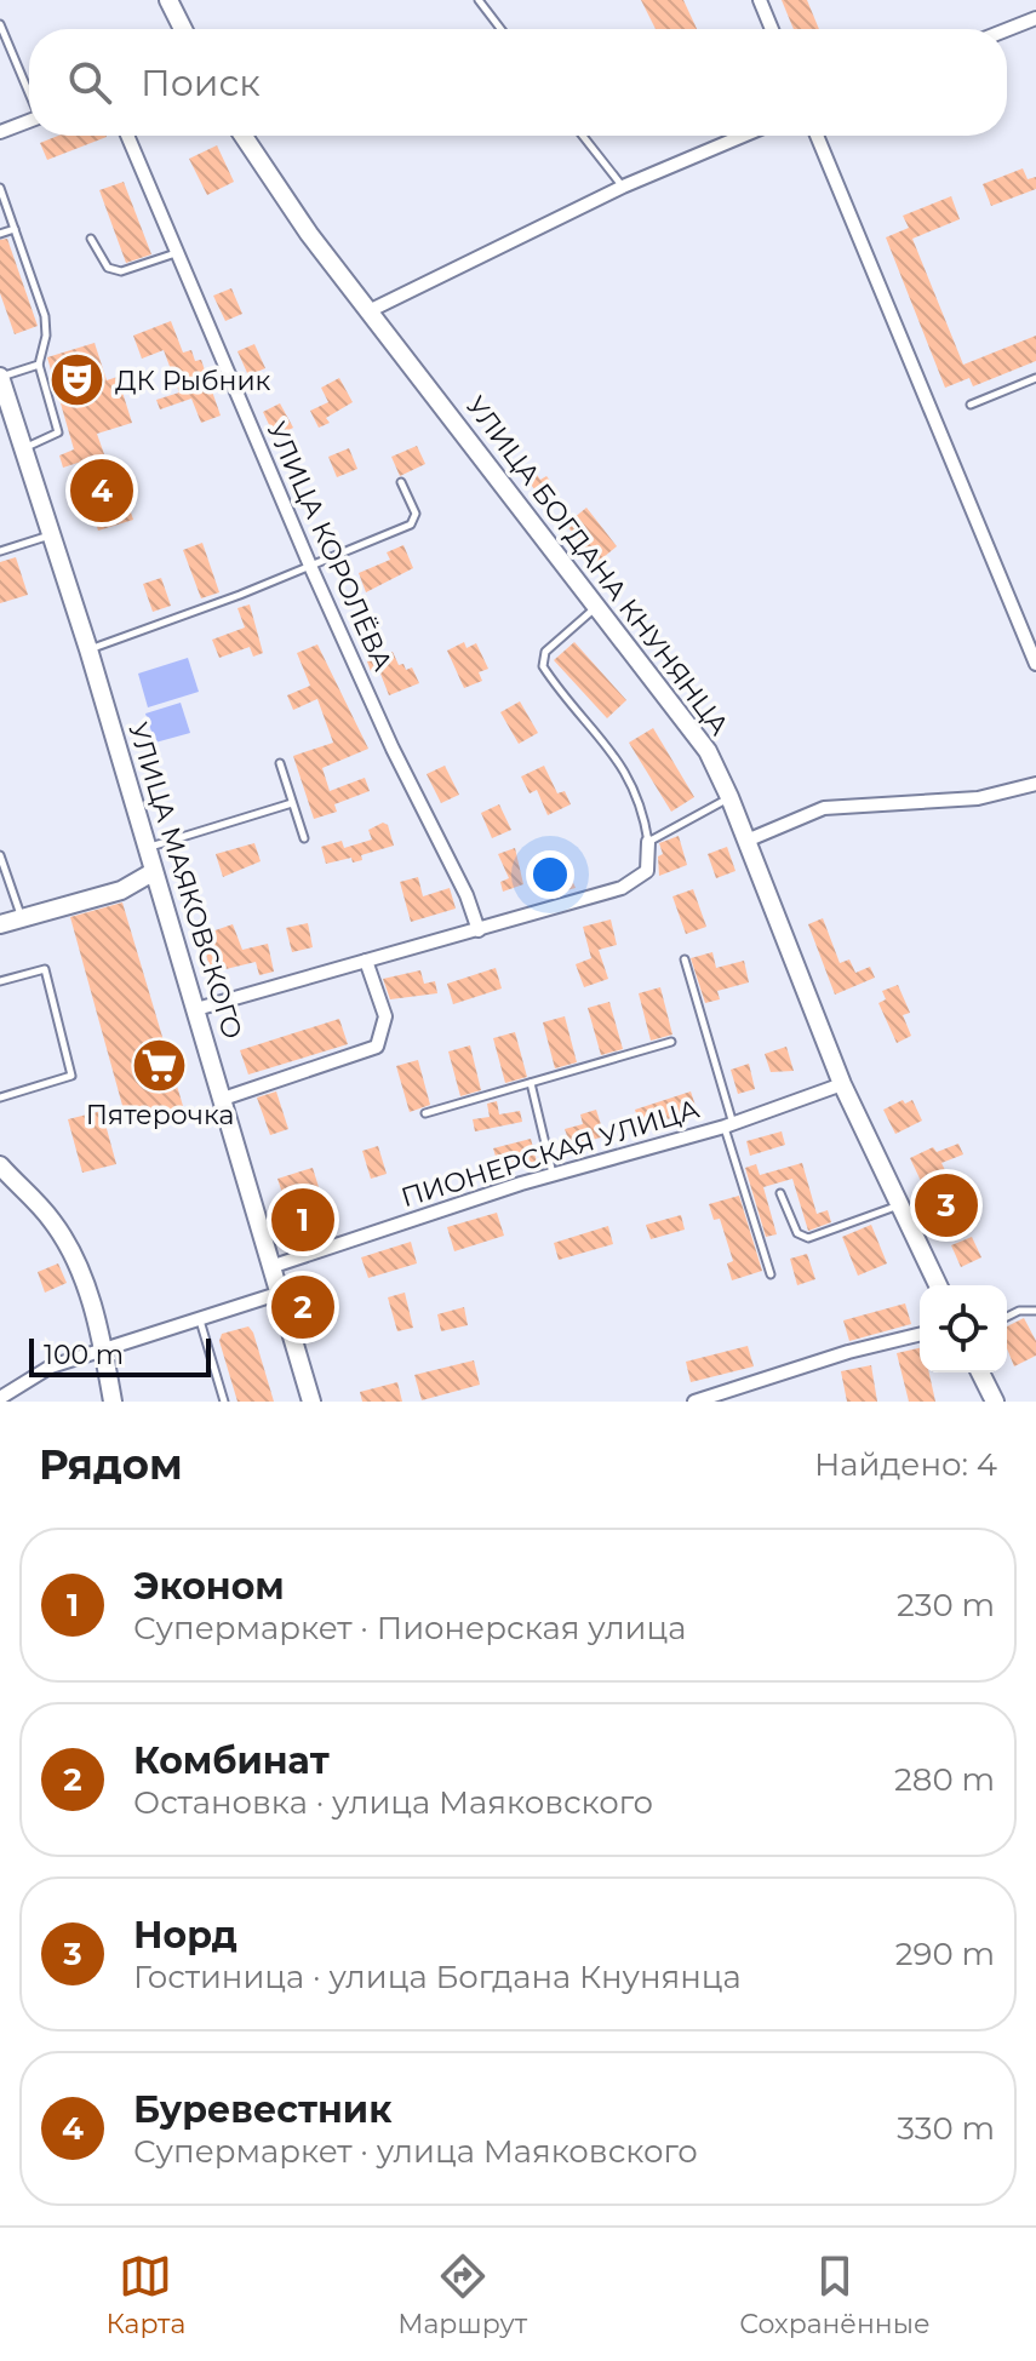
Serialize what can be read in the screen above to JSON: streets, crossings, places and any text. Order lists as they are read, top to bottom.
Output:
{
  "streets": {
    "street": [
      "УЛИЦА КОРОЛЁВА",
      "УЛИЦА БОГДАНА КНУНЯНЦА",
      "УЛИЦА МАЯКОВСКОГО",
      "ПИОНЕРСКАЯ УЛИЦА"
    ]
  },
  "crossings": [
    ["УЛИЦА БОГДАНА КНУНЯНЦА", "ПИОНЕРСКАЯ УЛИЦА"],
    ["УЛИЦА МАЯКОВСКОГО", "ПИОНЕРСКАЯ УЛИЦА"]
  ],
  "places": {
    "theatre": ["ДК Рыбник"],
    "supermarket": ["Пятерочка"]
  },
  "scale_bar": "100 m",
  "page": {
    "search": "Поиск",
    "pins": [
      "4",
      "3",
      "1",
      "2"
    ],
    "scale": "100 m",
    "heading": ["Рядом", "Найдено: 4"],
    "list": [
      {
        "mark": "1",
        "name": "Эконом",
        "note": "Супермаркет · Пионерская улица",
        "value": "230 m"
      },
      {
        "mark": "2",
        "name": "Комбинат",
        "note": "Остановка · улица Маяковского",
        "value": "280 m"
      },
      {
        "mark": "3",
        "name": "Норд",
        "note": "Гостиница · улица Богдана Кнунянца",
        "value": "290 m"
      },
      {
        "mark": "4",
        "name": "Буревестник",
        "note": "Супермаркет · улица Маяковского",
        "value": "330 m"
      }
    ],
    "nav": ["Карта", "Маршрут", "Сохранённые"]
  }
}
